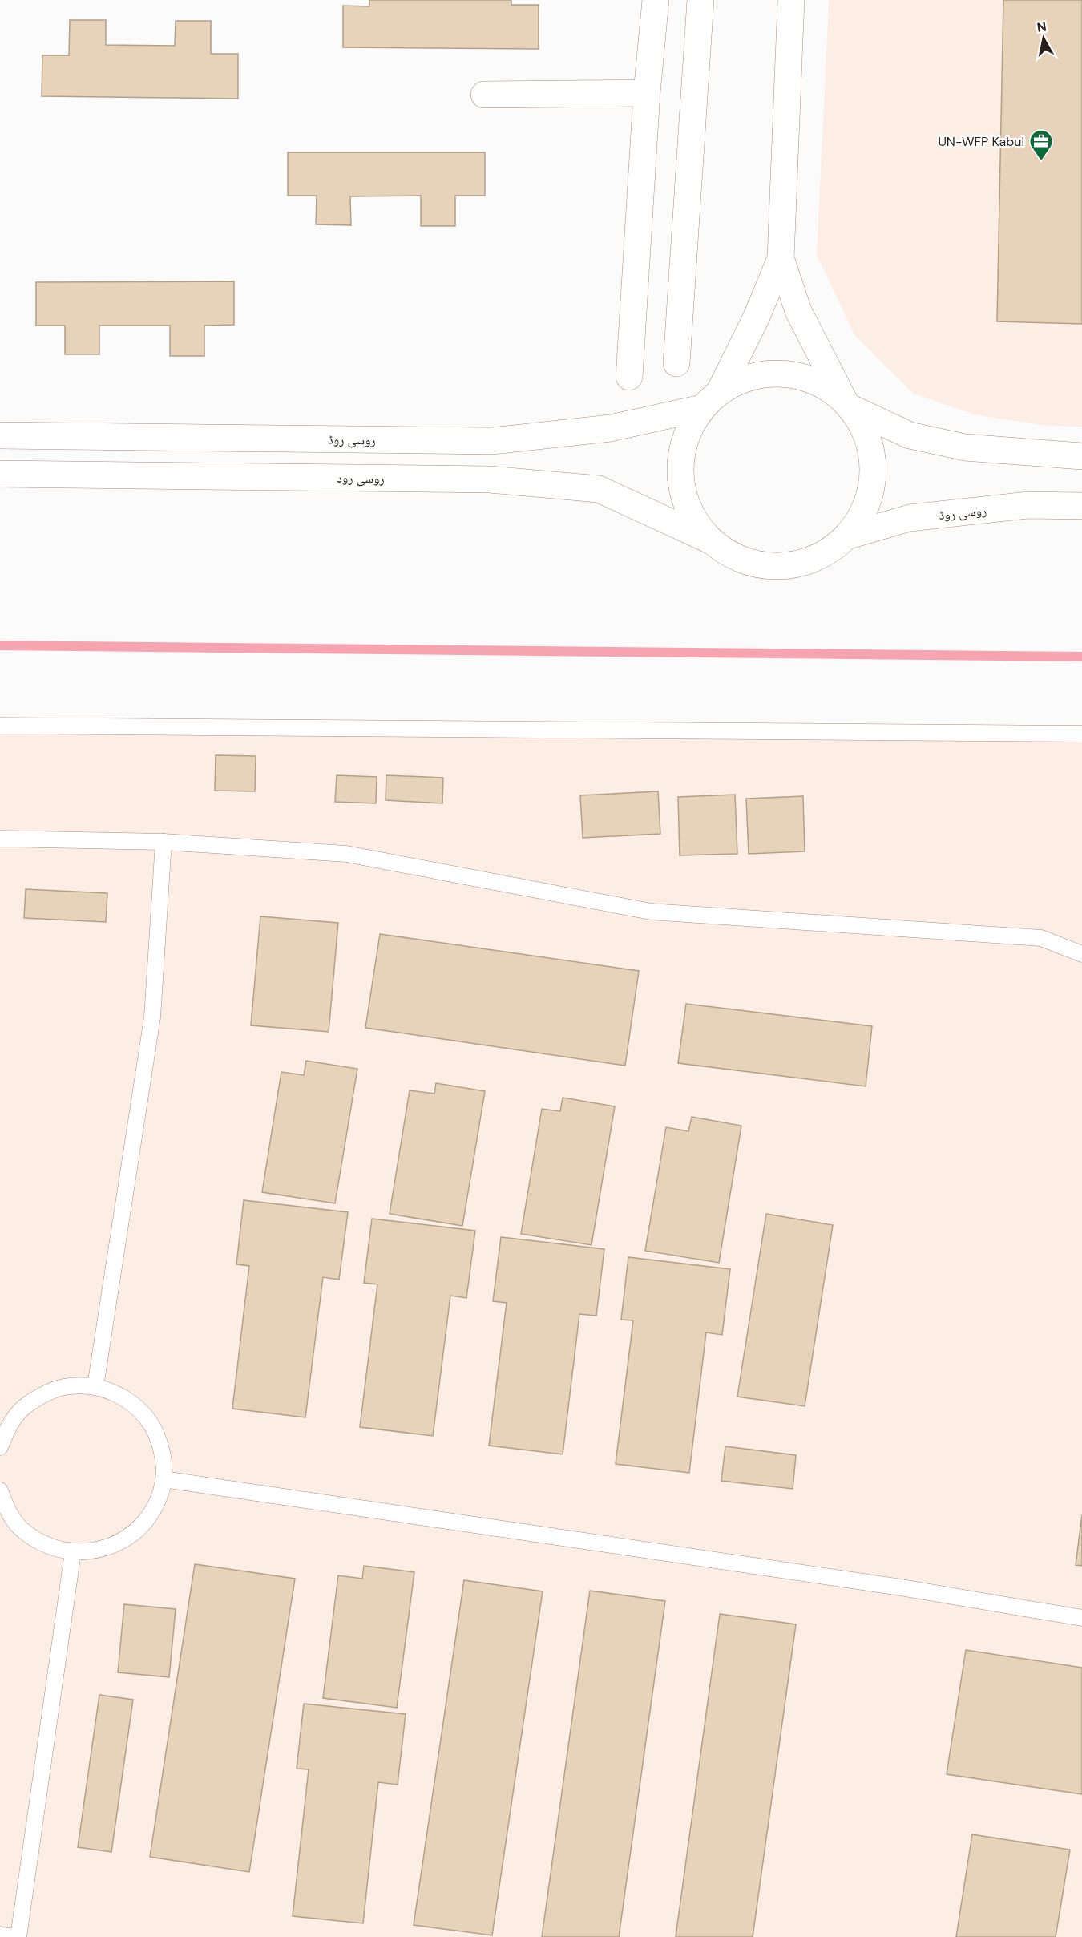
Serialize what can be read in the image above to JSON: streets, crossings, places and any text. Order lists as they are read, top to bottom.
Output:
{
  "streets": {
    "main road": ["روسی روڈ", "روسی روډ"]
  },
  "places": {
    "office": ["UN-WFP Kabul"]
  },
  "north": "top"
}
